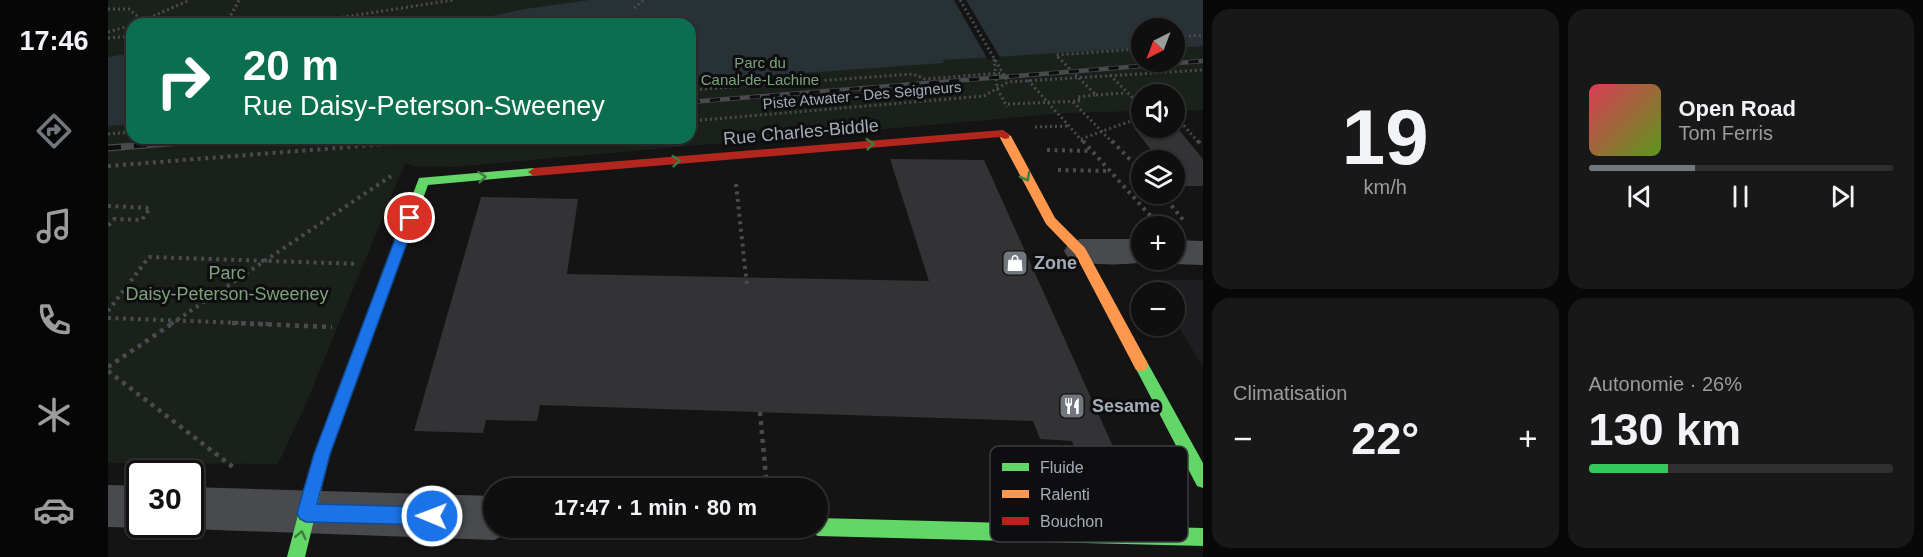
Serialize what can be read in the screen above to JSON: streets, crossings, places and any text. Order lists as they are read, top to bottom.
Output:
{
  "streets": {
    "street": ["Rue Charles-Biddle"],
    "path": ["Piste Atwater - Des Seigneurs"]
  },
  "parks": ["Parc du Canal-de-Lachine", "Parc Daisy-Peterson-Sweeney"],
  "places": {
    "shop": ["Zone"],
    "restaurant": ["Sesame"]
  },
  "legend": ["Fluide", "Ralenti", "Bouchon"],
  "north": "bottom left",
  "page": {
    "tabs": "17:46",
    "tile": [
      ["19", "km/h"],
      "Climatisation",
      ["Autonomie · 26%", "130 km"]
    ],
    "map_buttons": ["+", "−"],
    "turn": ["20 m", "Rue Daisy-Peterson-Sweeney"],
    "song": ["Open Road", "Tom Ferris"],
    "heat": ["−", "22°", "+"],
    "limit": "30",
    "trip": "17:47 · 1 min · 80 m"
  }
}
